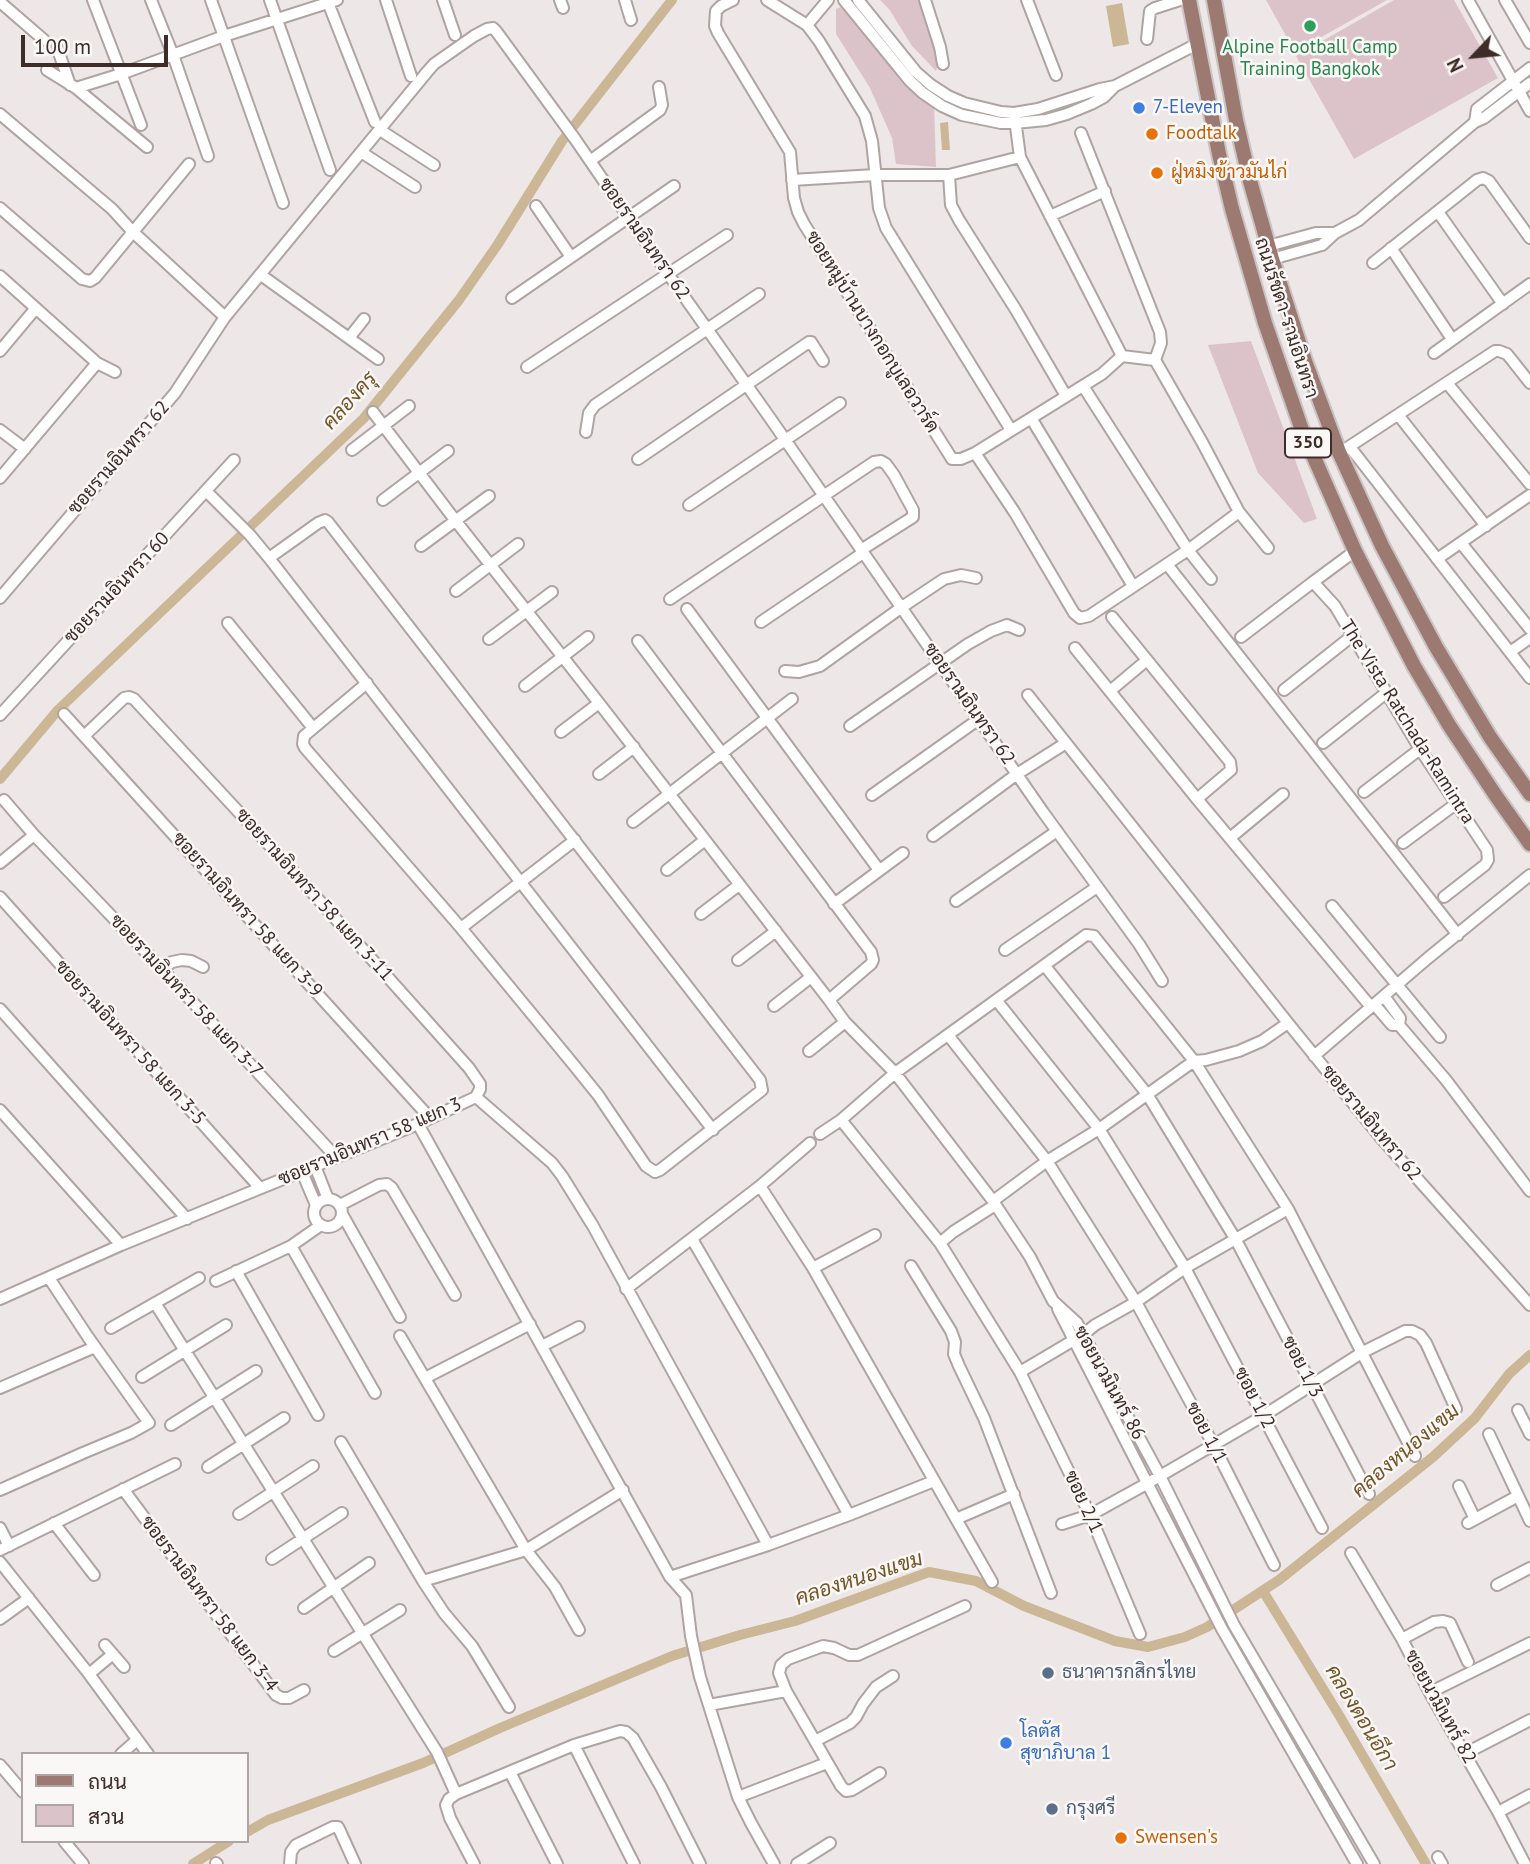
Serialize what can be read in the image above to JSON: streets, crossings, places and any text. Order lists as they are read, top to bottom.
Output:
{
  "streets": {
    "main road": ["ถนนรัชดา-รามอินทรา", "350"],
    "street": [
      "ซอยรามอินทรา 62",
      "ซอยหมู่บ้านบางกอกบูเลอวาร์ด",
      "ซอยรามอินทรา 60",
      "The Vista Ratchada-Ramintra",
      "ซอยรามอินทรา 58 แยก 3-11",
      "ซอยรามอินทรา 58 แยก 3-9",
      "ซอยรามอินทรา 58 แยก 3-7",
      "ซอยรามอินทรา 58 แยก 3-5",
      "ซอยรามอินทรา 58 แยก 3",
      "ซอย 1/3",
      "ซอยนวมินทร์ 86",
      "ซอย 1/2",
      "ซอย 1/1",
      "ซอย 2/1",
      "ซอยรามอินทรา 58 แยก 3-4",
      "ซอยนวมินทร์ 82"
    ]
  },
  "crossings": [
    ["ซอยรามอินทรา 58 แยก 3-11", "ซอยรามอินทรา 58 แยก 3-9"],
    ["ซอยรามอินทรา 58 แยก 3-11", "ซอยรามอินทรา 58 แยก 3"],
    ["ซอยรามอินทรา 58 แยก 3-9", "ซอยรามอินทรา 58 แยก 3"],
    ["ซอยรามอินทรา 58 แยก 3-7", "ซอยรามอินทรา 58 แยก 3"],
    ["ซอยรามอินทรา 58 แยก 3-5", "ซอยรามอินทรา 58 แยก 3"]
  ],
  "water": ["คลองครุ", "คลองหนองแขม", "คลองดอนอีกา"],
  "places": [
    "Alpine Football Camp Training Bangkok",
    "7-Eleven",
    "Foodtalk",
    "ฝู่หมิงข้าวมันไก่",
    "ธนาคารกสิกรไทย",
    "โลตัส สุขาภิบาล 1",
    "กรุงศรี",
    "Swensen's"
  ],
  "legend": ["ถนน", "สวน"],
  "scale_bar": "100 m",
  "north": "bottom left"
}
